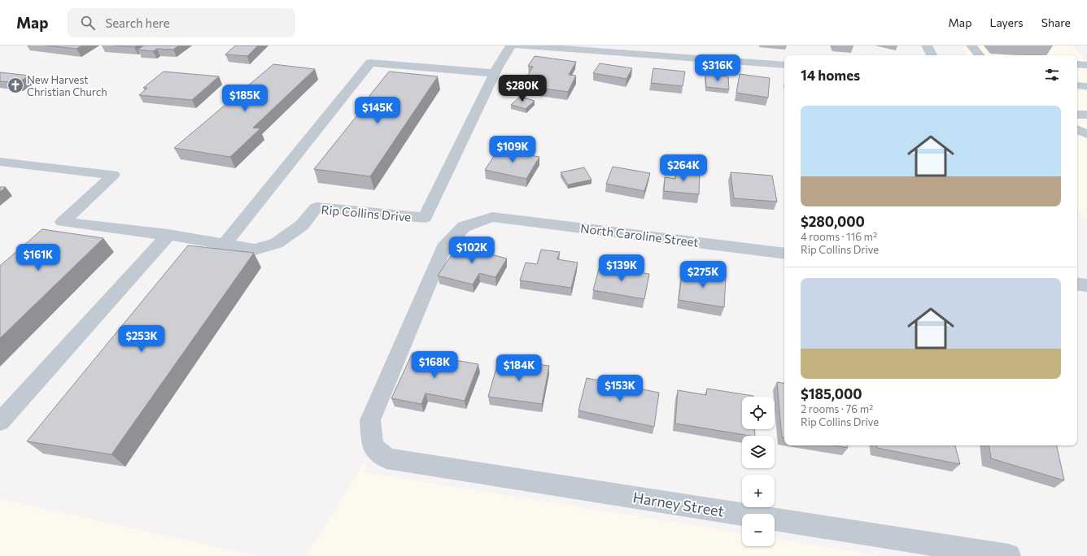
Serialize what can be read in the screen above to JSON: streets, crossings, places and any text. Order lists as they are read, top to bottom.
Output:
{
  "streets": {
    "street": ["Rip Collins Drive", "North Caroline Street", "Harney Street"]
  },
  "crossings": [
    ["North Caroline Street", "Harney Street"]
  ],
  "places": {
    "church": ["New Harvest Christian Church"]
  },
  "page": {
    "header": "Map",
    "search": "Search here",
    "nav": ["Map", "Layers", "Share"],
    "price": [
      "$316K",
      "$280K",
      "$185K",
      "$145K",
      "$109K",
      "$264K",
      "$102K",
      "$161K",
      "$139K",
      "$275K",
      "$253K",
      "$168K",
      "$184K",
      "$153K"
    ],
    "heading": "14 homes",
    "list": [
      {
        "name": "$280,000",
        "note": "4 rooms · 116 m² · Rip Collins Drive"
      },
      {
        "name": "$185,000",
        "note": "2 rooms · 76 m² · Rip Collins Drive"
      }
    ],
    "map_buttons": ["+", "−"]
  }
}
